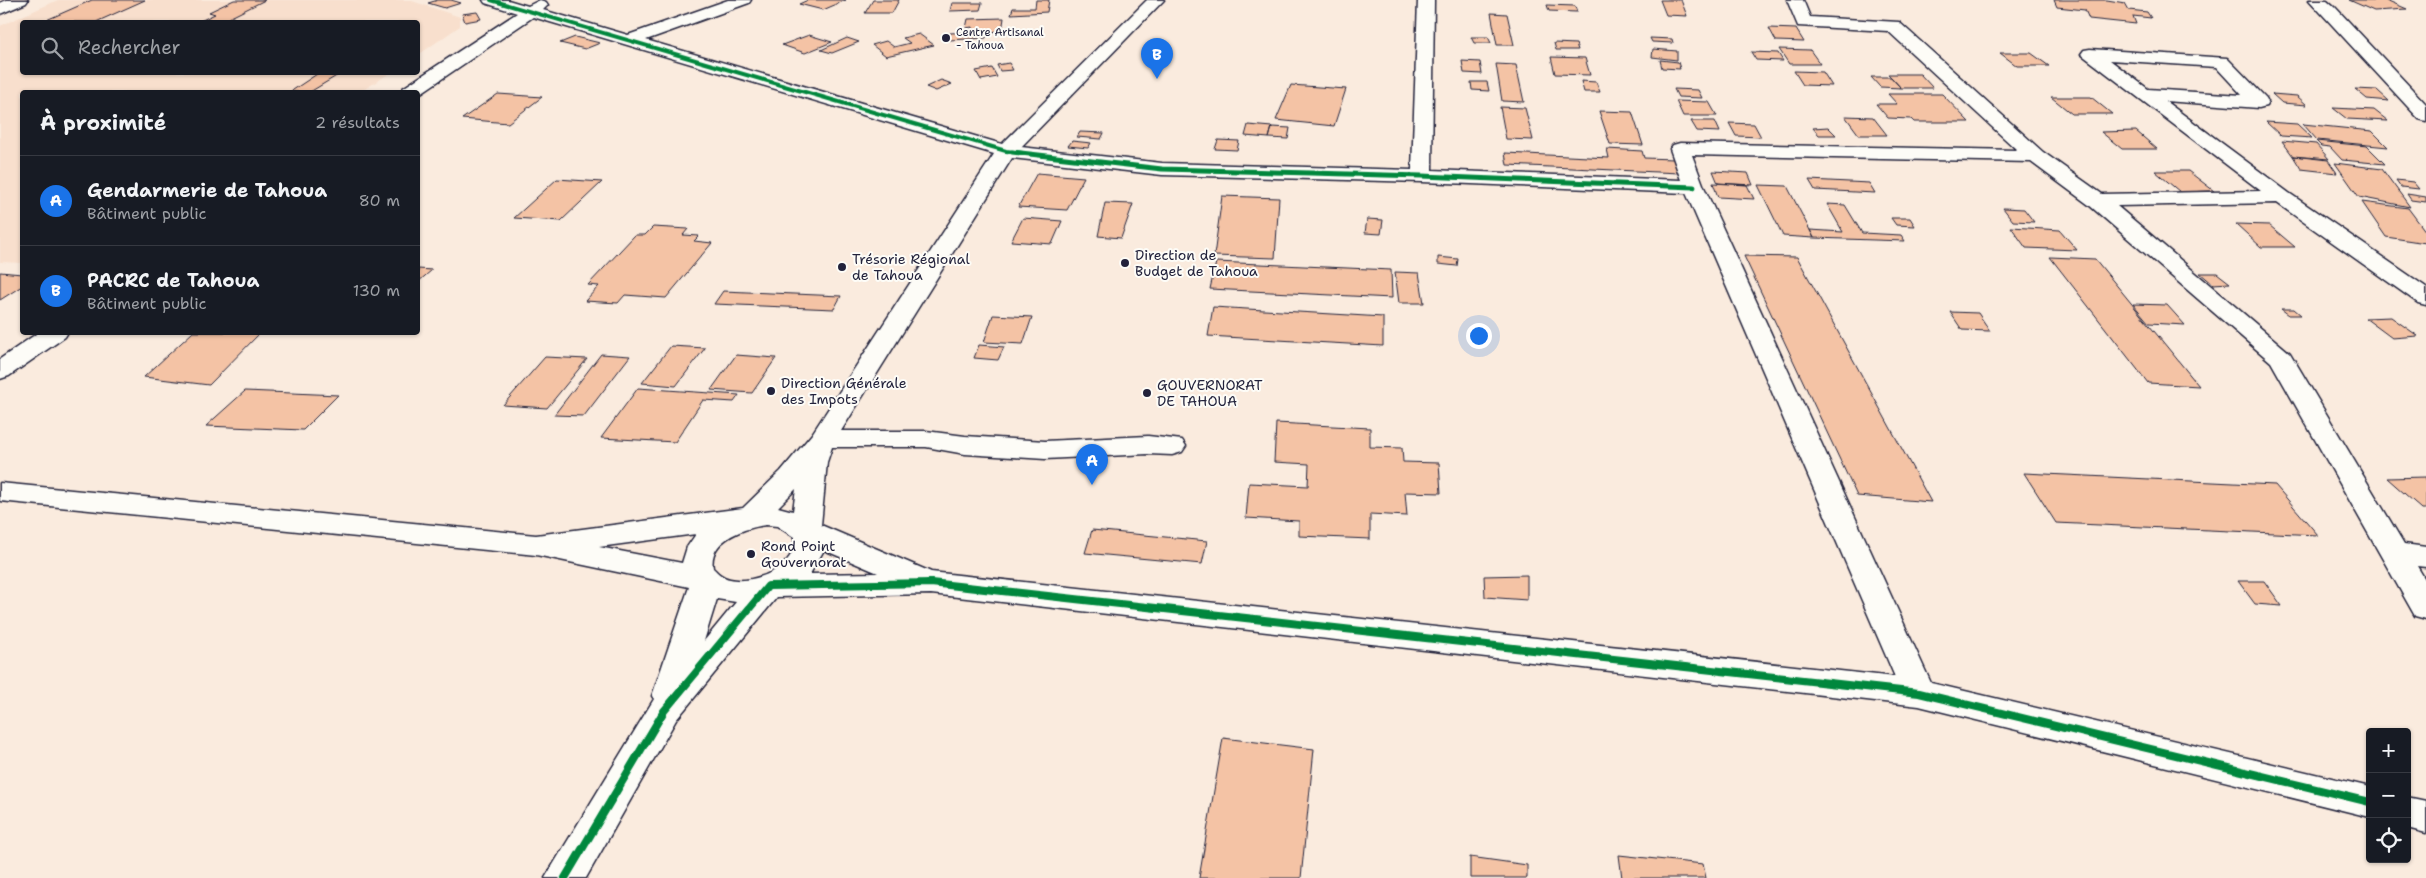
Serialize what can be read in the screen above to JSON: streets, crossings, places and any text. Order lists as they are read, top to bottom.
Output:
{
  "places": [
    "Centre Artisanal - Tahoua",
    "Direction de Budget de Tahoua",
    "Trésorie Régional de Tahoua",
    "Direction Générale des Impots",
    "GOUVERNORAT DE TAHOUA",
    "Rond Point Gouvernorat"
  ],
  "page": {
    "search": "Rechercher",
    "pins": ["B", "A"],
    "heading": ["À proximité", "2 résultats"],
    "list": [
      {
        "mark": "A",
        "name": "Gendarmerie de Tahoua",
        "note": "Bâtiment public",
        "value": "80 m"
      },
      {
        "mark": "B",
        "name": "PACRC de Tahoua",
        "note": "Bâtiment public",
        "value": "130 m"
      }
    ],
    "map_buttons": ["+", "−"]
  }
}
